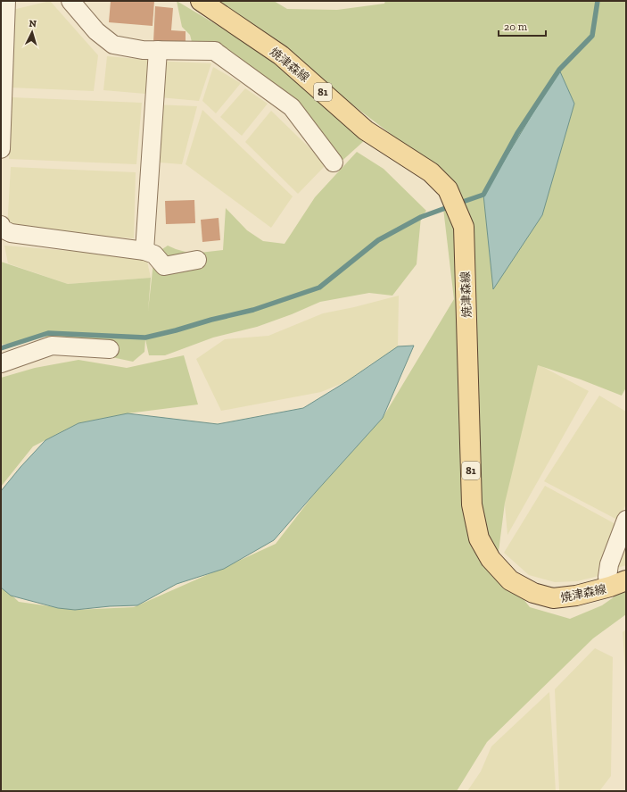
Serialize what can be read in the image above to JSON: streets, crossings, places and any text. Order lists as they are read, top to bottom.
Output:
{
  "streets": {
    "main road": ["焼津森線", "81"]
  },
  "scale_bar": "20 m",
  "north": "top"
}
